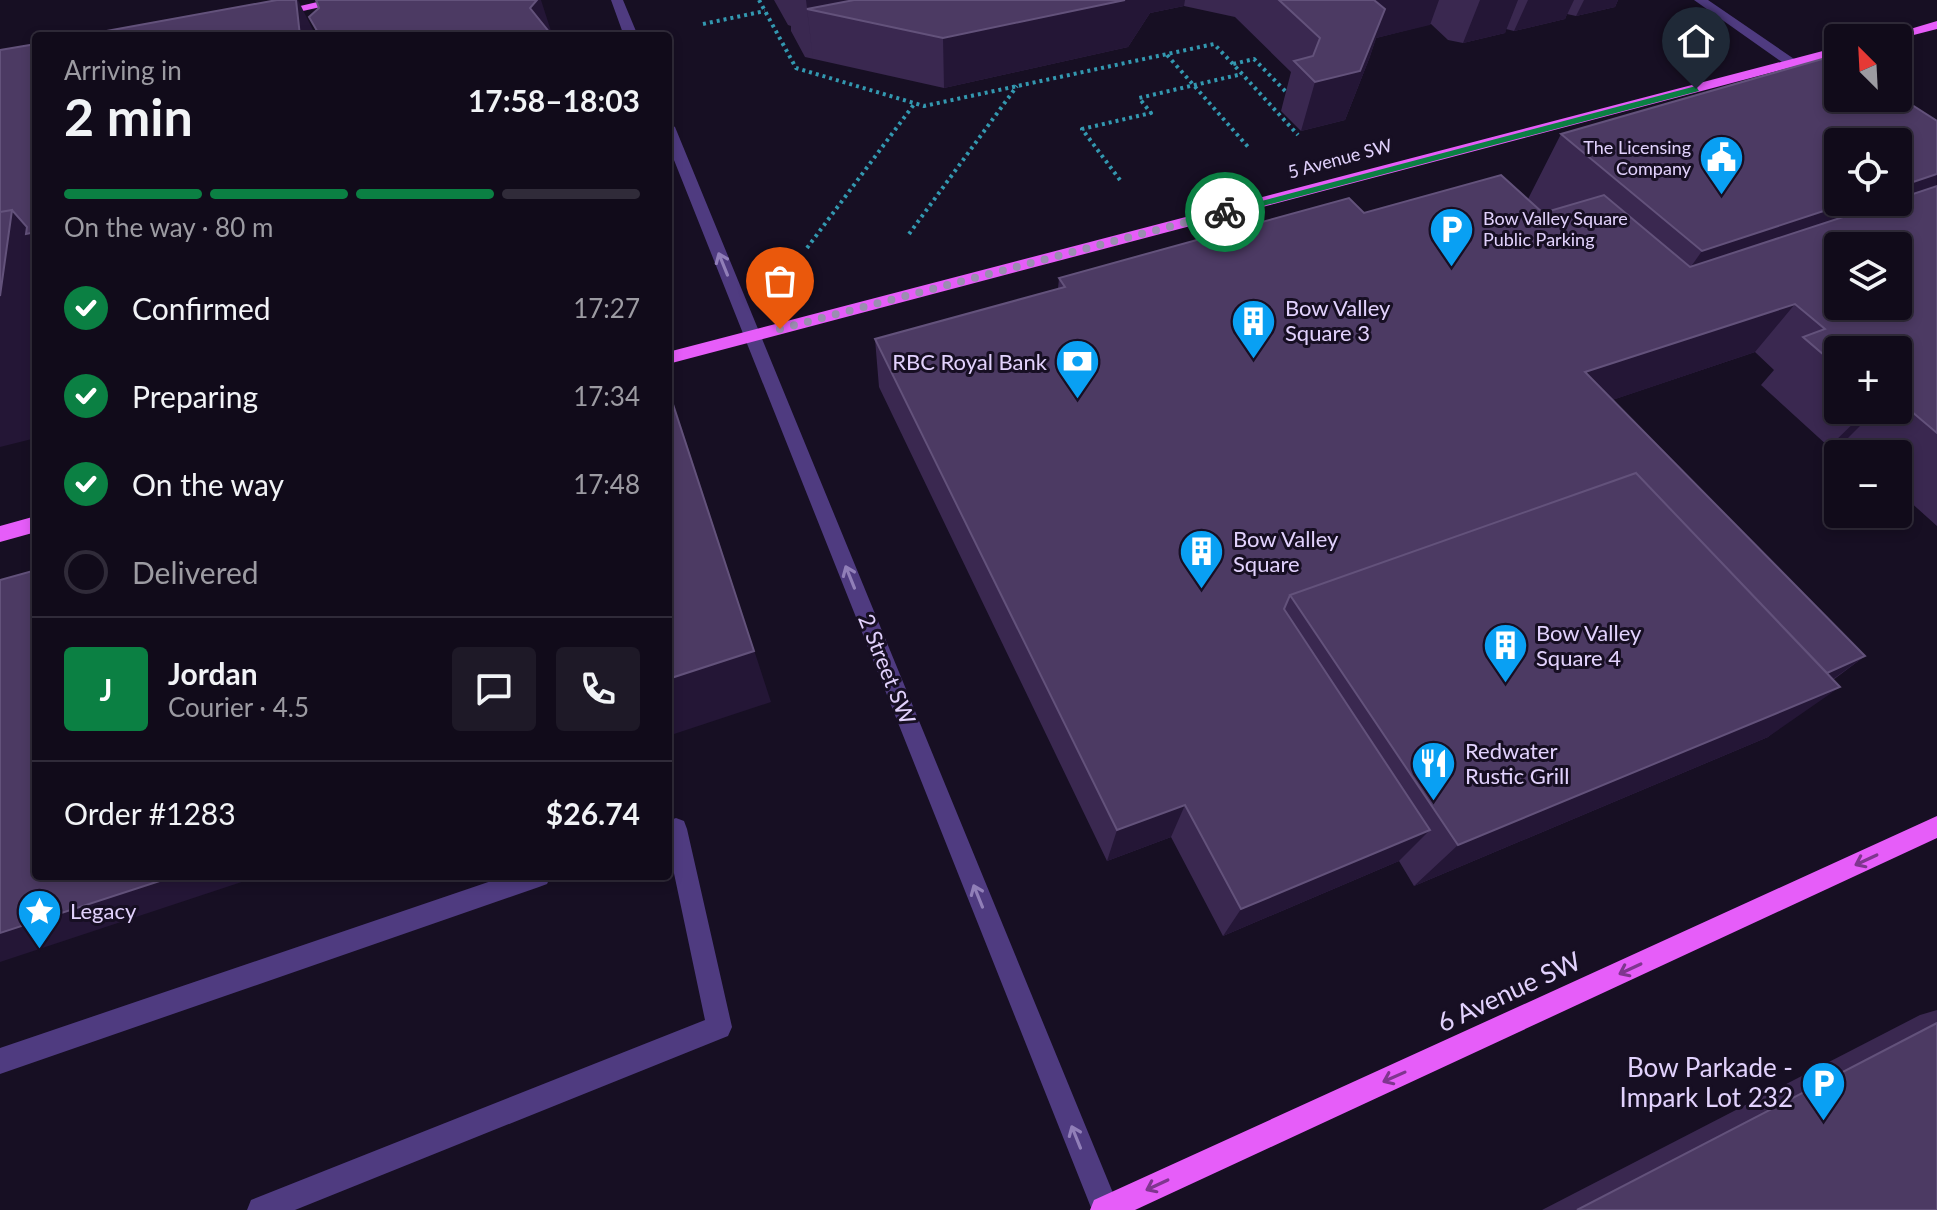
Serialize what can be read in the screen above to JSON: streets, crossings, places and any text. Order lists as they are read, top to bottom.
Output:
{
  "streets": {
    "main road": ["5 Avenue SW", "6 Avenue SW"],
    "street": ["2 Street SW"]
  },
  "crossings": [
    ["5 Avenue SW", "2 Street SW"],
    ["2 Street SW", "6 Avenue SW"]
  ],
  "one_way": ["2 Street SW", "6 Avenue SW"],
  "places": {
    "public building": ["The Licensing Company"],
    "parking": ["Bow Valley Square Public Parking", "Bow Parkade - Impark Lot 232"],
    "building": ["Bow Valley Square 3", "Bow Valley Square", "Bow Valley Square 4"],
    "bank": ["RBC Royal Bank"],
    "restaurant": ["Redwater Rustic Grill"],
    "place": ["Legacy"]
  },
  "north": "top left",
  "page": {
    "map_buttons": ["+", "−"],
    "heading": ["2 min", "Arriving in", "17:58–18:03"],
    "panel": [
      "Jordan",
      "Courier · 4.5",
      "Order #1283",
      "$26.74"
    ],
    "bar": "On the way · 80 m",
    "list": [
      ["Confirmed", "17:27"],
      ["Preparing", "17:34"],
      ["On the way", "17:48"],
      "Delivered"
    ],
    "round": "J"
  }
}
